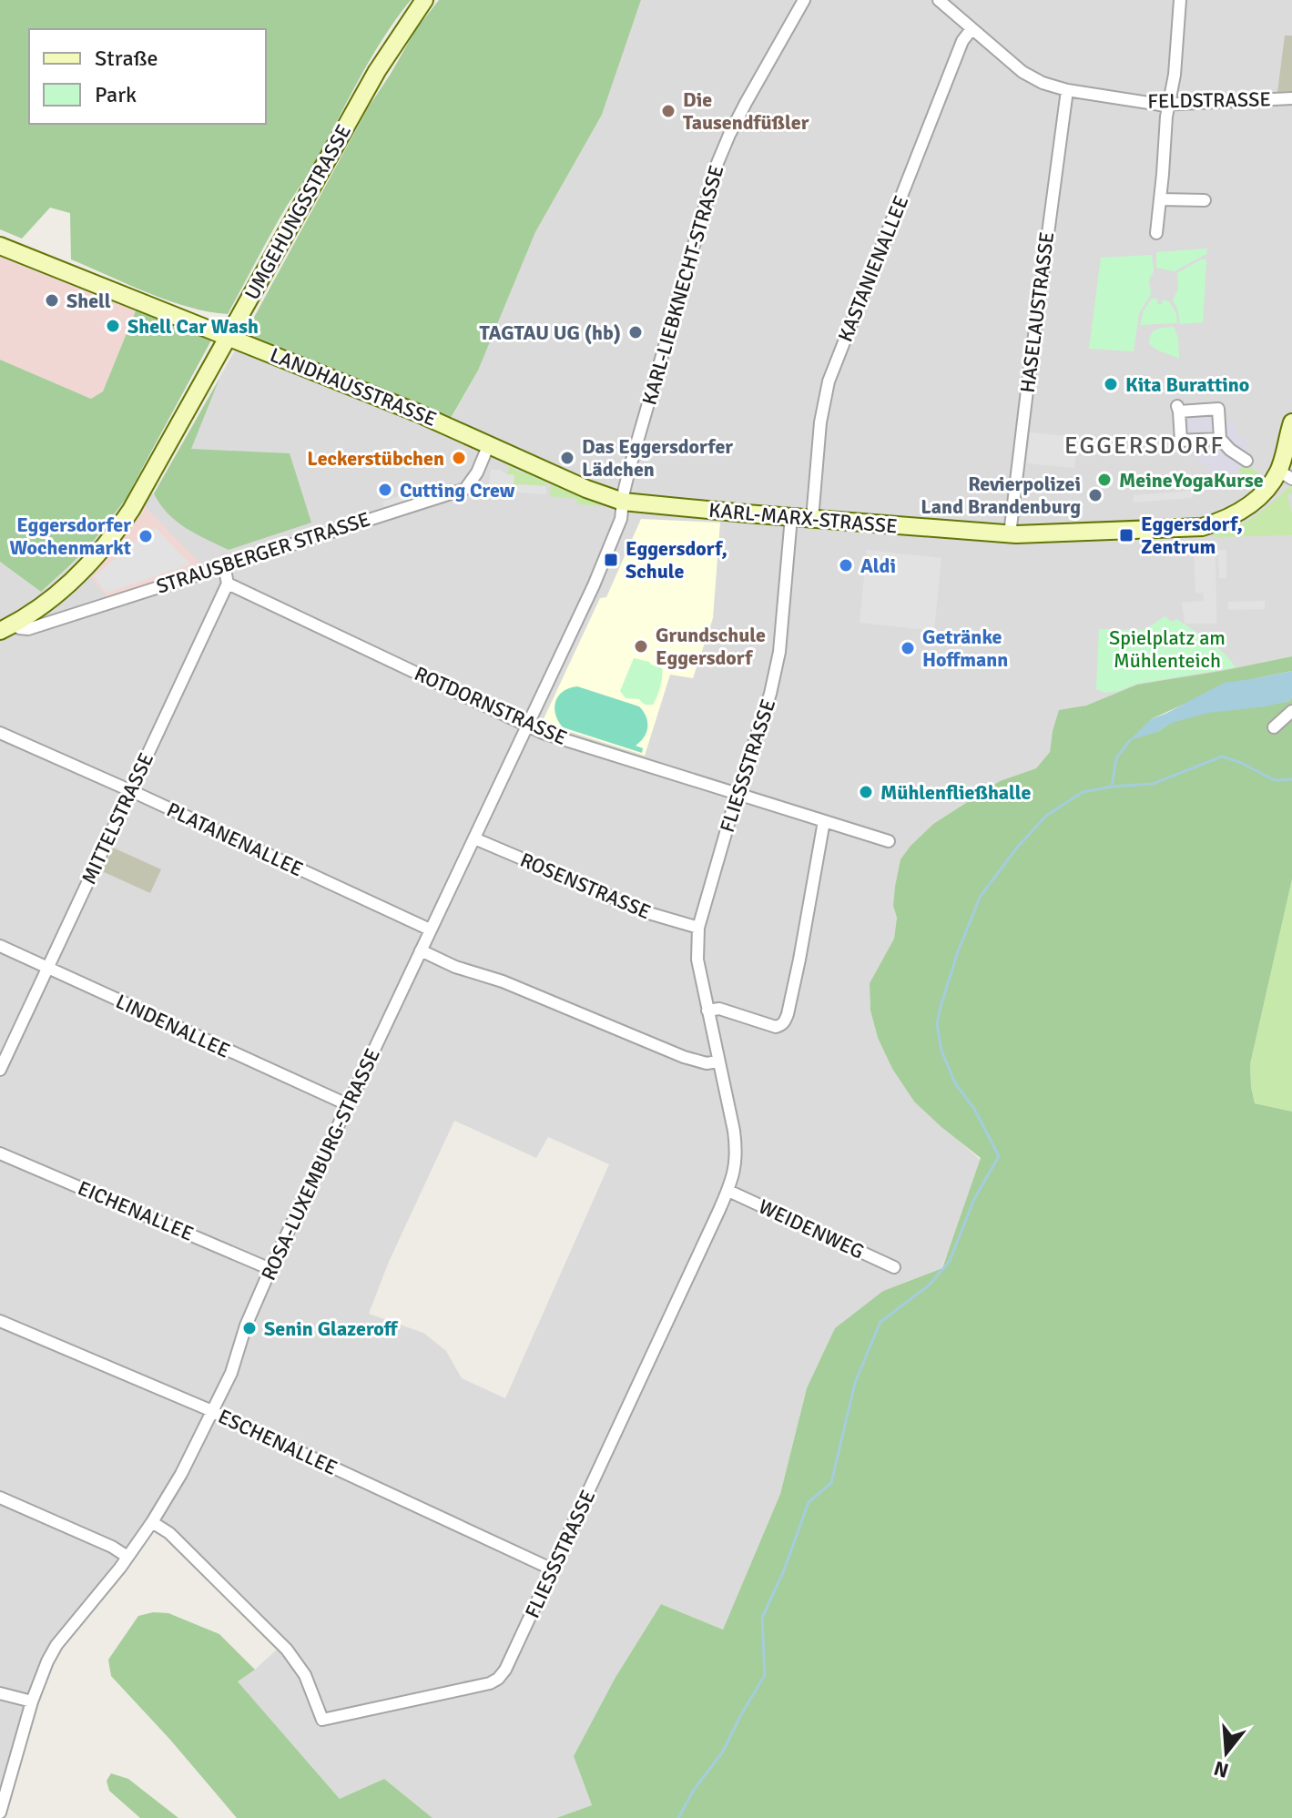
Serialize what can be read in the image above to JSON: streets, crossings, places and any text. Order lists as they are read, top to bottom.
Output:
{
  "streets": {
    "street": [
      "FELDSTRASSE",
      "UMGEHUNGSSTRASSE",
      "KASTANIENALLEE",
      "KARL-LIEBKNECHT-STRASSE",
      "HASELAUSTRASSE",
      "LANDHAUSSTRASSE",
      "KARL-MARX-STRASSE",
      "STRAUSBERGER STRASSE",
      "ROTDORNSTRASSE",
      "FLIESSSTRASSE",
      "MITTELSTRASSE",
      "PLATANENALLEE",
      "ROSENSTRASSE",
      "LINDENALLEE",
      "ROSA-LUXEMBURG-STRASSE",
      "EICHENALLEE",
      "WEIDENWEG",
      "ESCHENALLEE"
    ]
  },
  "crossings": [
    ["FELDSTRASSE", "KASTANIENALLEE"],
    ["FELDSTRASSE", "HASELAUSTRASSE"],
    ["UMGEHUNGSSTRASSE", "LANDHAUSSTRASSE"],
    ["UMGEHUNGSSTRASSE", "STRAUSBERGER STRASSE"],
    ["KASTANIENALLEE", "KARL-MARX-STRASSE"],
    ["KARL-LIEBKNECHT-STRASSE", "LANDHAUSSTRASSE"],
    ["KARL-LIEBKNECHT-STRASSE", "KARL-MARX-STRASSE"],
    ["KARL-LIEBKNECHT-STRASSE", "ROSA-LUXEMBURG-STRASSE"],
    ["HASELAUSTRASSE", "KARL-MARX-STRASSE"],
    ["LANDHAUSSTRASSE", "KARL-MARX-STRASSE"],
    ["LANDHAUSSTRASSE", "STRAUSBERGER STRASSE"],
    ["LANDHAUSSTRASSE", "ROSA-LUXEMBURG-STRASSE"],
    ["KARL-MARX-STRASSE", "FLIESSSTRASSE"],
    ["KARL-MARX-STRASSE", "ROSA-LUXEMBURG-STRASSE"],
    ["ROTDORNSTRASSE", "FLIESSSTRASSE"],
    ["ROTDORNSTRASSE", "MITTELSTRASSE"],
    ["ROTDORNSTRASSE", "ROSA-LUXEMBURG-STRASSE"],
    ["FLIESSSTRASSE", "ROSENSTRASSE"],
    ["FLIESSSTRASSE", "ROSA-LUXEMBURG-STRASSE"],
    ["FLIESSSTRASSE", "WEIDENWEG"],
    ["FLIESSSTRASSE", "ESCHENALLEE"],
    ["MITTELSTRASSE", "PLATANENALLEE"],
    ["MITTELSTRASSE", "LINDENALLEE"],
    ["PLATANENALLEE", "ROSA-LUXEMBURG-STRASSE"],
    ["ROSENSTRASSE", "ROSA-LUXEMBURG-STRASSE"],
    ["LINDENALLEE", "ROSA-LUXEMBURG-STRASSE"],
    ["ROSA-LUXEMBURG-STRASSE", "EICHENALLEE"],
    ["ROSA-LUXEMBURG-STRASSE", "ESCHENALLEE"]
  ],
  "districts": ["EGGERSDORF"],
  "parks": ["Spielplatz am Mühlenteich"],
  "places": {
    "other": [
      "Die Tausendfüßler",
      "Shell",
      "Shell Car Wash",
      "TAGTAU UG (hb)",
      "Kita Burattino",
      "Leckerstübchen",
      "Das Eggersdorfer Lädchen",
      "MeineYogaKurse",
      "Cutting Crew",
      "Revierpolizei Land Brandenburg",
      "Eggersdorfer Wochenmarkt",
      "Aldi",
      "Grundschule Eggersdorf",
      "Getränke Hoffmann",
      "Mühlenfließhalle",
      "Senin Glazeroff"
    ],
    "transit": ["Eggersdorf, Zentrum", "Eggersdorf, Schule"]
  },
  "legend": ["Straße", "Park"],
  "north": "bottom"
}
